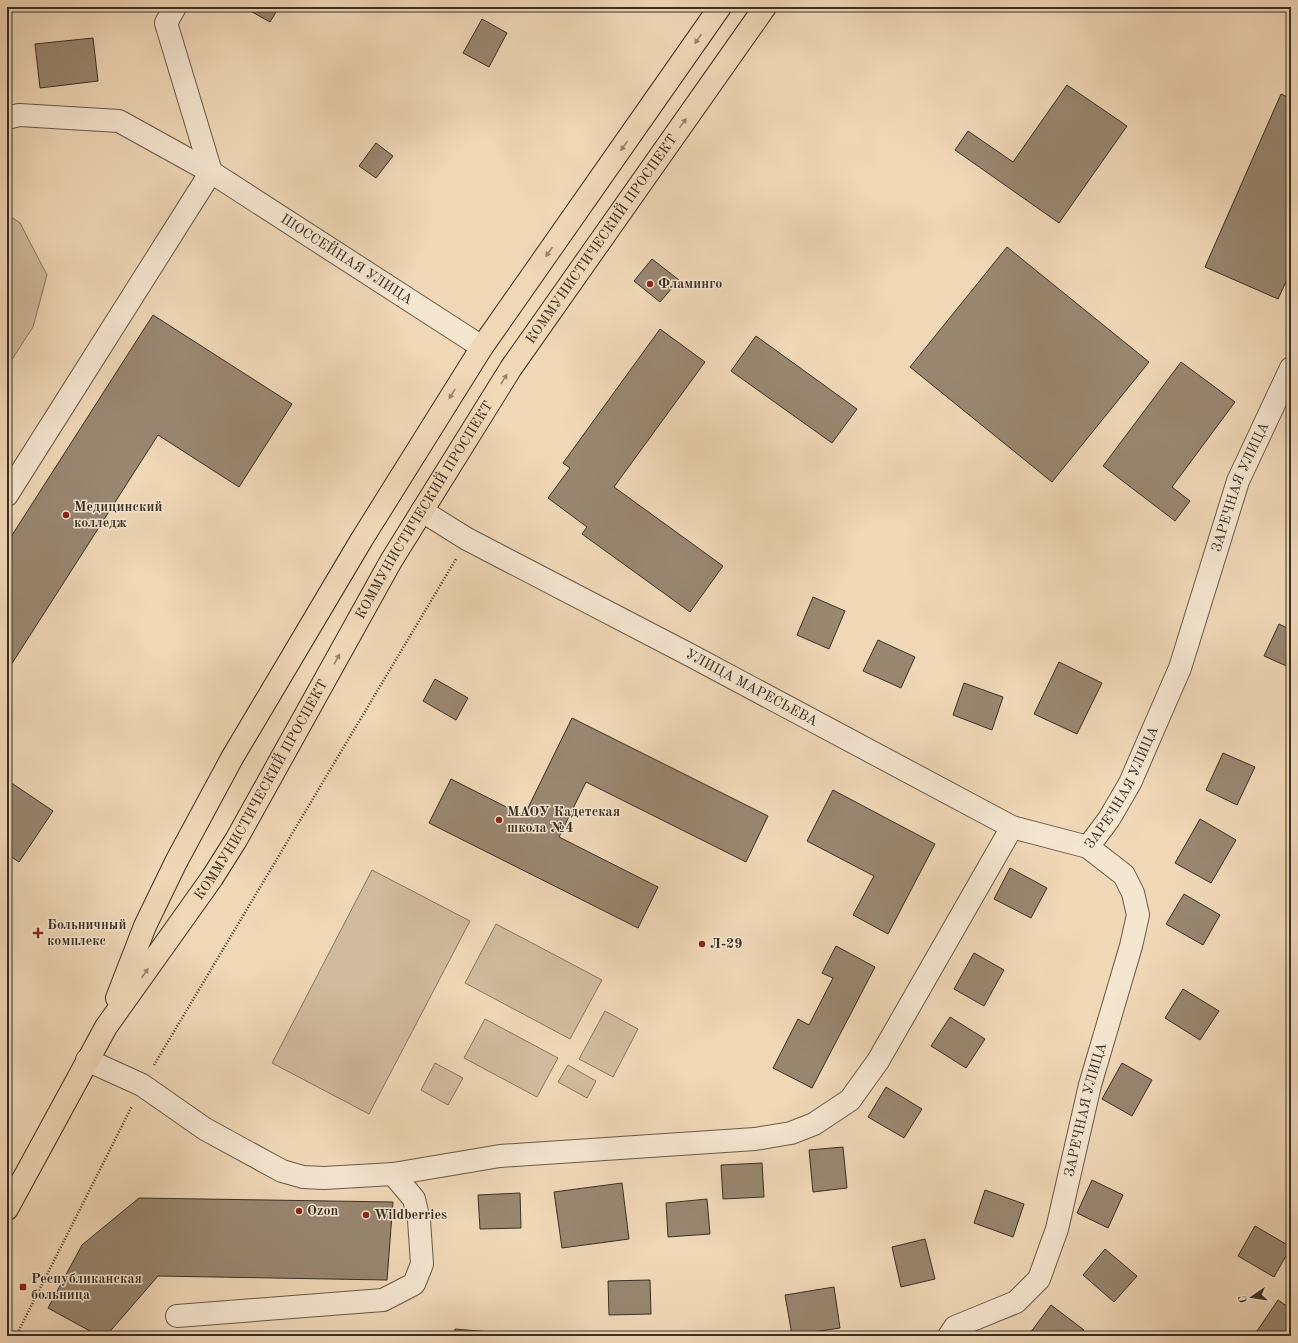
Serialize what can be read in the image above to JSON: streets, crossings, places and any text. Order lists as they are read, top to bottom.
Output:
{
  "streets": {
    "main road": ["КОММУНИСТИЧЕСКИЙ ПРОСПЕКТ"],
    "street": ["ШОССЕЙНАЯ УЛИЦА", "ЗАРЕЧНАЯ УЛИЦА", "УЛИЦА МАРЕСЬЕВА"]
  },
  "crossings": [
    ["КОММУНИСТИЧЕСКИЙ ПРОСПЕКТ", "ШОССЕЙНАЯ УЛИЦА"],
    ["КОММУНИСТИЧЕСКИЙ ПРОСПЕКТ", "УЛИЦА МАРЕСЬЕВА"],
    ["ЗАРЕЧНАЯ УЛИЦА", "УЛИЦА МАРЕСЬЕВА"]
  ],
  "places": {
    "other": [
      "Фламинго",
      "Медицинский колледж",
      "МАОУ Кадетская школа №4",
      "Л-29",
      "Ozon",
      "Wildberries"
    ],
    "health": ["Больничный комплекс"],
    "transit": ["Республиканская больница"]
  },
  "north": "left"
}
